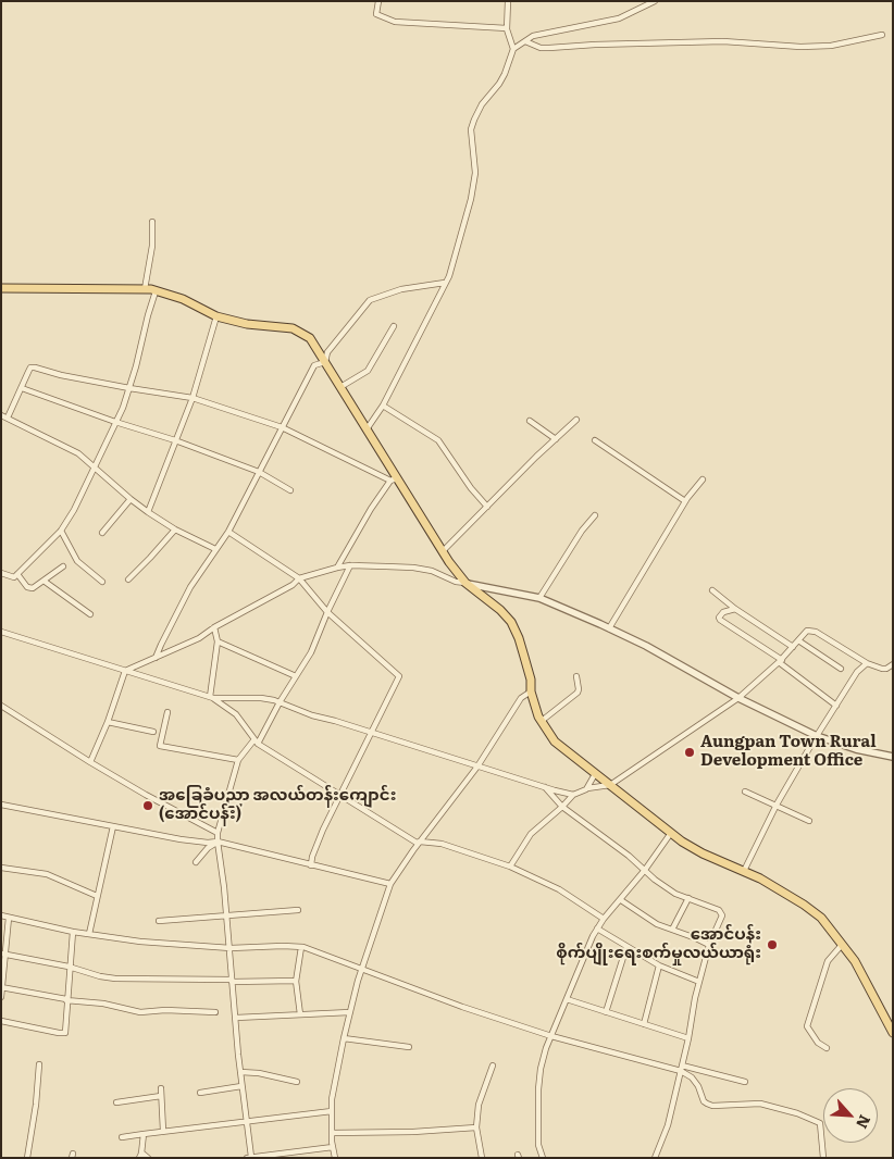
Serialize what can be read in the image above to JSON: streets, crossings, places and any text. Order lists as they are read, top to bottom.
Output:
{
  "places": ["Aungpan Town Rural Development Office", "အခြေခံပညာ အလယ်တန်းကျောင်း (အောင်ပန်း)", "အောင်ပန်း စိုက်ပျိုးရေးစက်မှုလယ်ယာရုံး"],
  "north": "bottom right"
}
